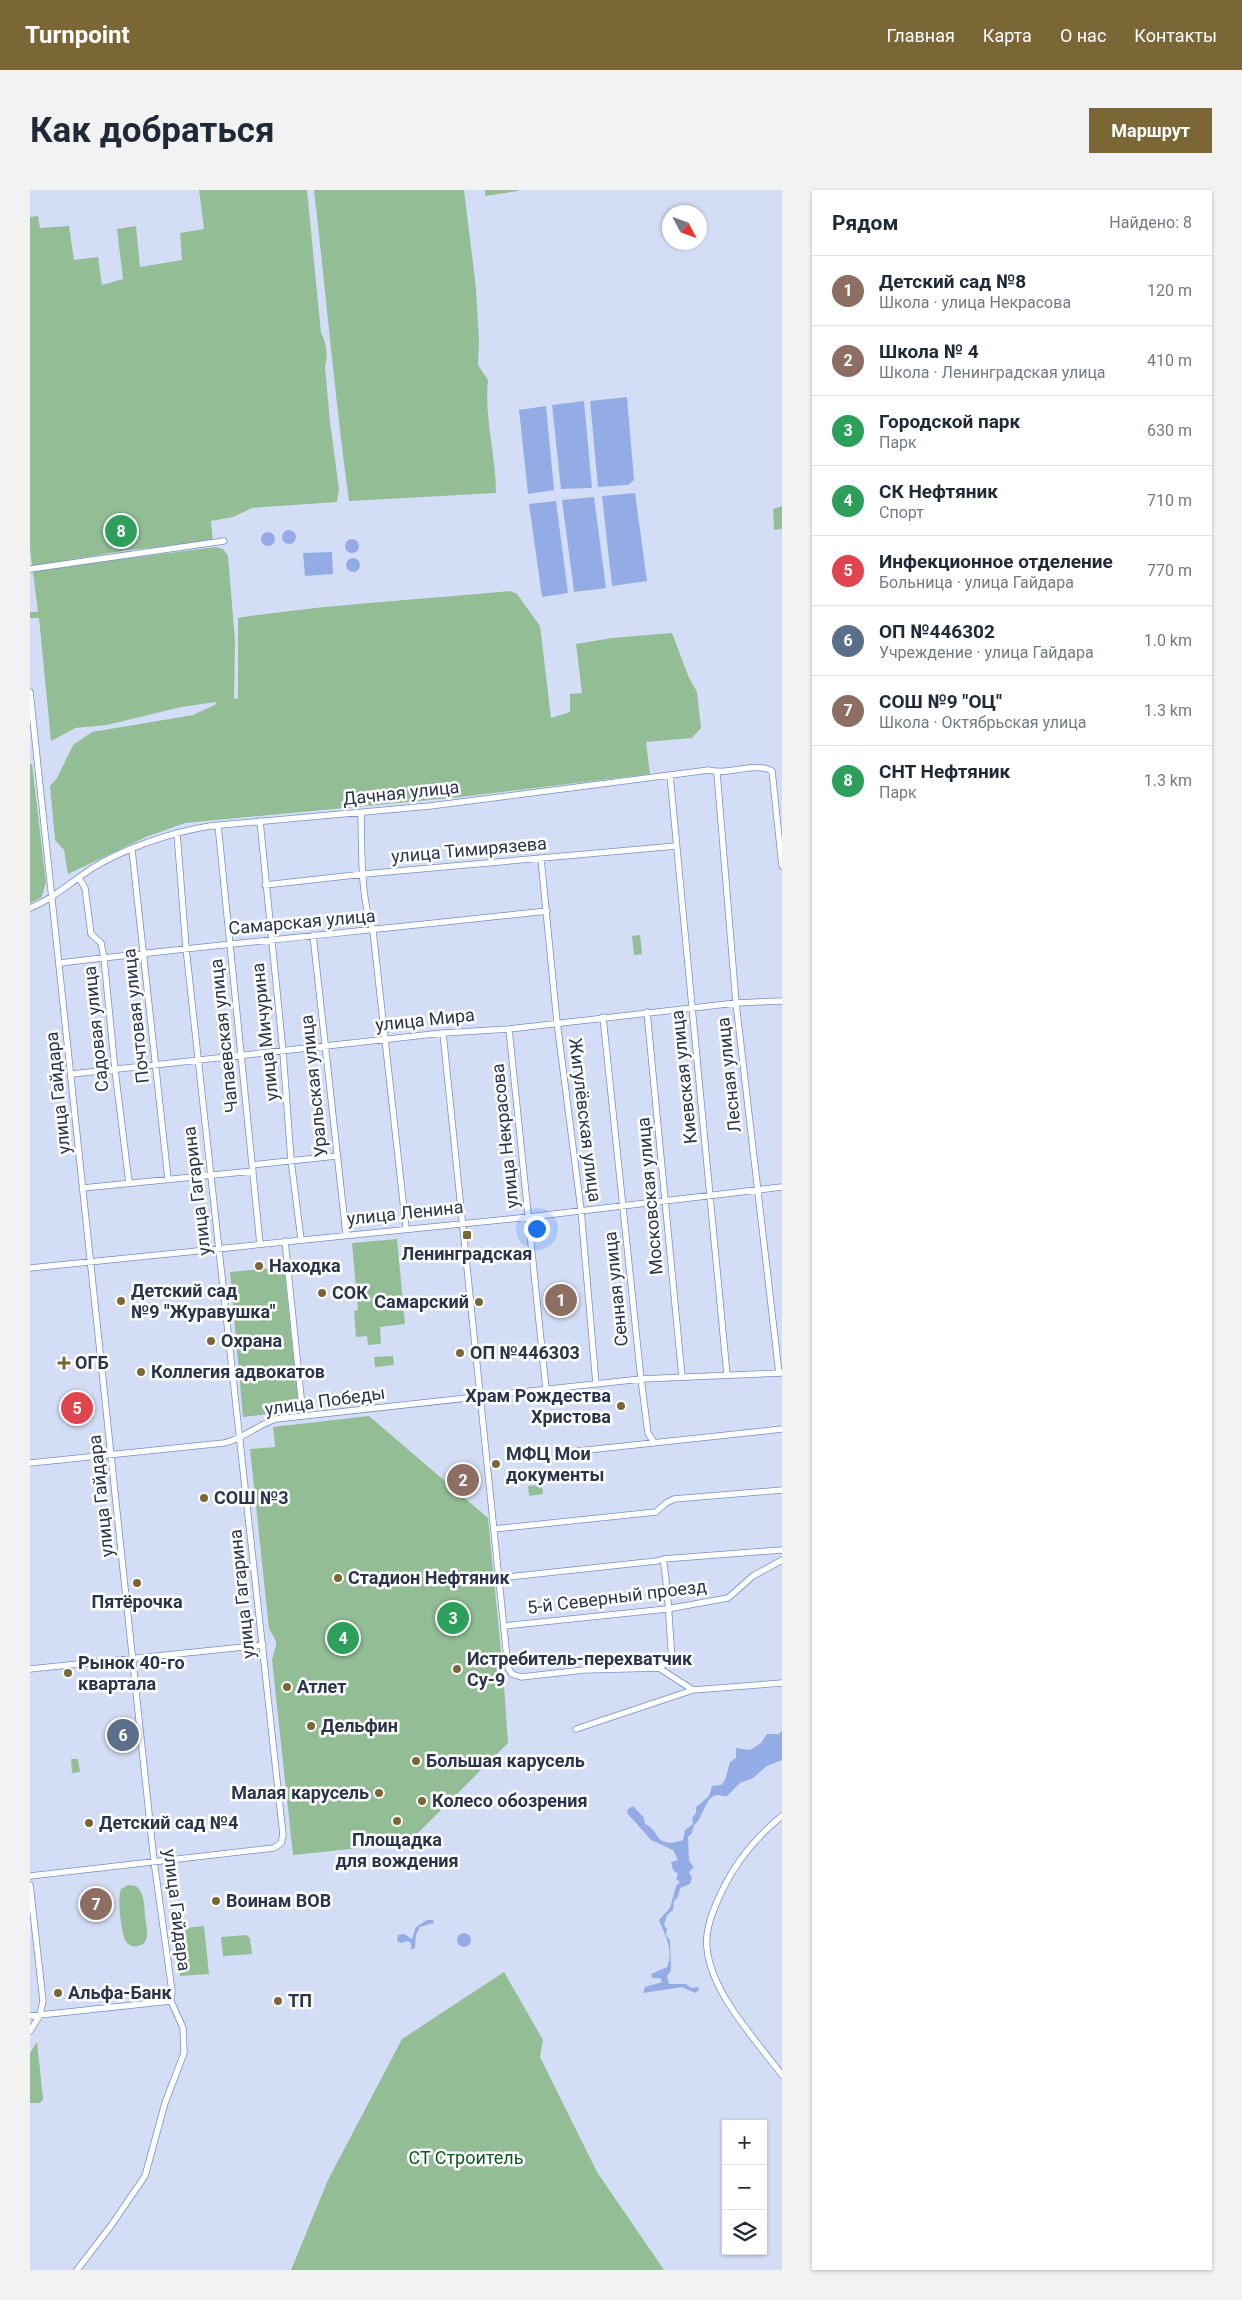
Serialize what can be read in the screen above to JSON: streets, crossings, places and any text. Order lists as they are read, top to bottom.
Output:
{
  "streets": {
    "street": [
      "Дачная улица",
      "улица Тимирязева",
      "Самарская улица",
      "Почтовая улица",
      "улица Мира",
      "Садовая улица",
      "улица Мичурина",
      "Чапаевская улица",
      "Лесная улица",
      "Киевская улица",
      "Уральская улица",
      "улица Гайдара",
      "Жигулёвская улица",
      "улица Некрасова",
      "улица Гагарина",
      "Московская улица",
      "улица Ленина",
      "Сенная улица",
      "улица Победы",
      "5-й Северный проезд"
    ]
  },
  "crossings": [
    ["Дачная улица", "Почтовая улица"],
    ["Дачная улица", "Садовая улица"],
    ["Дачная улица", "улица Мичурина"],
    ["Дачная улица", "Чапаевская улица"],
    ["Дачная улица", "Лесная улица"],
    ["Дачная улица", "Киевская улица"],
    ["Дачная улица", "улица Гайдара"],
    ["Дачная улица", "улица Гагарина"],
    ["улица Тимирязева", "улица Мичурина"],
    ["улица Тимирязева", "Киевская улица"],
    ["улица Тимирязева", "Жигулёвская улица"],
    ["Самарская улица", "Почтовая улица"],
    ["Самарская улица", "Садовая улица"],
    ["Самарская улица", "улица Мичурина"],
    ["Самарская улица", "Чапаевская улица"],
    ["Самарская улица", "Уральская улица"],
    ["Самарская улица", "улица Гайдара"],
    ["Самарская улица", "Жигулёвская улица"],
    ["Самарская улица", "улица Гагарина"],
    ["Почтовая улица", "улица Мира"],
    ["улица Мира", "Садовая улица"],
    ["улица Мира", "улица Мичурина"],
    ["улица Мира", "Чапаевская улица"],
    ["улица Мира", "Лесная улица"],
    ["улица Мира", "Киевская улица"],
    ["улица Мира", "Уральская улица"],
    ["улица Мира", "улица Гайдара"],
    ["улица Мира", "Жигулёвская улица"],
    ["улица Мира", "улица Некрасова"],
    ["улица Мира", "улица Гагарина"],
    ["улица Мира", "Московская улица"],
    ["улица Мира", "Сенная улица"],
    ["улица Мичурина", "улица Ленина"],
    ["Чапаевская улица", "улица Ленина"],
    ["Лесная улица", "улица Ленина"],
    ["Лесная улица", "улица Победы"],
    ["Киевская улица", "улица Ленина"],
    ["Киевская улица", "улица Победы"],
    ["Уральская улица", "улица Ленина"],
    ["улица Гайдара", "улица Гагарина"],
    ["улица Гайдара", "улица Ленина"],
    ["улица Гайдара", "улица Победы"],
    ["Жигулёвская улица", "улица Ленина"],
    ["Жигулёвская улица", "улица Победы"],
    ["улица Некрасова", "улица Ленина"],
    ["улица Некрасова", "улица Победы"],
    ["улица Гагарина", "улица Ленина"],
    ["улица Гагарина", "улица Победы"],
    ["Московская улица", "улица Ленина"],
    ["Московская улица", "улица Победы"],
    ["улица Ленина", "Сенная улица"],
    ["Сенная улица", "улица Победы"]
  ],
  "parks": ["СТ Строитель"],
  "places": {
    "transit": ["Ленинградская"],
    "other": [
      "Находка",
      "СОК",
      "Детский сад №9 \"Журавушка\"",
      "Самарский",
      "Охрана",
      "ОП №446303",
      "Коллегия адвокатов",
      "Храм Рождества Христова",
      "МФЦ Мои документы",
      "СОШ №3",
      "Стадион Нефтяник",
      "Пятёрочка",
      "Истребитель-перехватчик Су-9",
      "Рынок 40-го квартала",
      "Атлет",
      "Дельфин",
      "Большая карусель",
      "Малая карусель",
      "Колесо обозрения",
      "Площадка для вождения",
      "Детский сад №4",
      "Воинам ВОВ",
      "Альфа-Банк",
      "ТП"
    ],
    "health": ["ОГБ"]
  },
  "north": "bottom right",
  "page": {
    "header": "Turnpoint",
    "nav": [
      "Главная",
      "Карта",
      "О нас",
      "Контакты"
    ],
    "buttons": "Маршрут",
    "title": "Как добраться",
    "heading": ["Рядом", "Найдено: 8"],
    "list": [
      {
        "mark": "1",
        "name": "Детский сад №8",
        "note": "Школа · улица Некрасова",
        "value": "120 m"
      },
      {
        "mark": "2",
        "name": "Школа № 4",
        "note": "Школа · Ленинградская улица",
        "value": "410 m"
      },
      {
        "mark": "3",
        "name": "Городской парк",
        "note": "Парк",
        "value": "630 m"
      },
      {
        "mark": "4",
        "name": "СК Нефтяник",
        "note": "Спорт",
        "value": "710 m"
      },
      {
        "mark": "5",
        "name": "Инфекционное отделение",
        "note": "Больница · улица Гайдара",
        "value": "770 m"
      },
      {
        "mark": "6",
        "name": "ОП №446302",
        "note": "Учреждение · улица Гайдара",
        "value": "1.0 km"
      },
      {
        "mark": "7",
        "name": "СОШ №9 \"ОЦ\"",
        "note": "Школа · Октябрьская улица",
        "value": "1.3 km"
      },
      {
        "mark": "8",
        "name": "СНТ Нефтяник",
        "note": "Парк",
        "value": "1.3 km"
      }
    ],
    "pins": [
      "8",
      "1",
      "5",
      "2",
      "3",
      "4",
      "6",
      "7"
    ],
    "map_buttons": ["+", "−"]
  }
}
